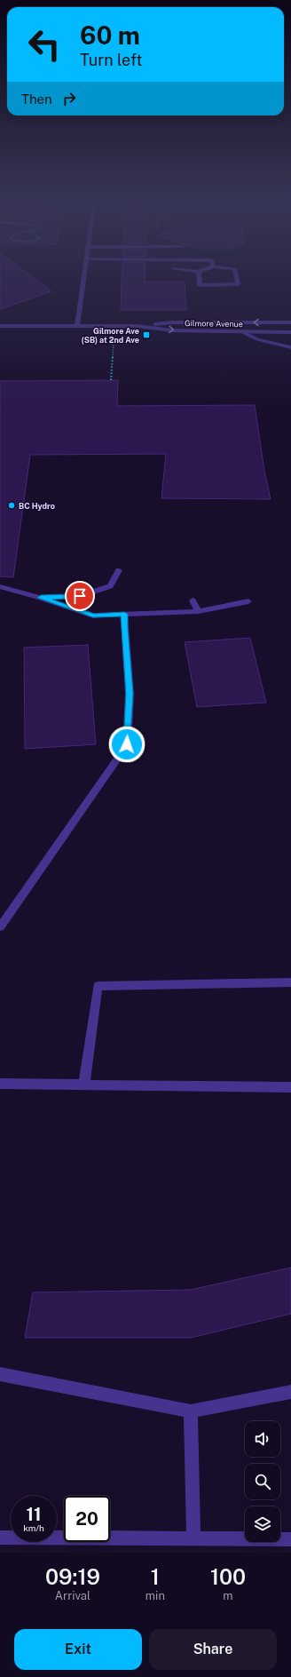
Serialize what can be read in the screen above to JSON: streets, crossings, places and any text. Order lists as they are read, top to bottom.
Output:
{
  "streets": {
    "street": ["Gilmore Avenue"]
  },
  "places": {
    "transit": ["Gilmore Ave (SB) at 2nd Ave"],
    "other": ["BC Hydro"]
  },
  "page": {
    "turn": ["60 m", "Turn left"],
    "then": "Then",
    "speed": "11 km/h",
    "limit": "20",
    "eta": [
      "09:19",
      "Arrival",
      "1",
      "min",
      "100",
      "m"
    ],
    "buttons": ["Exit", "Share"]
  }
}
